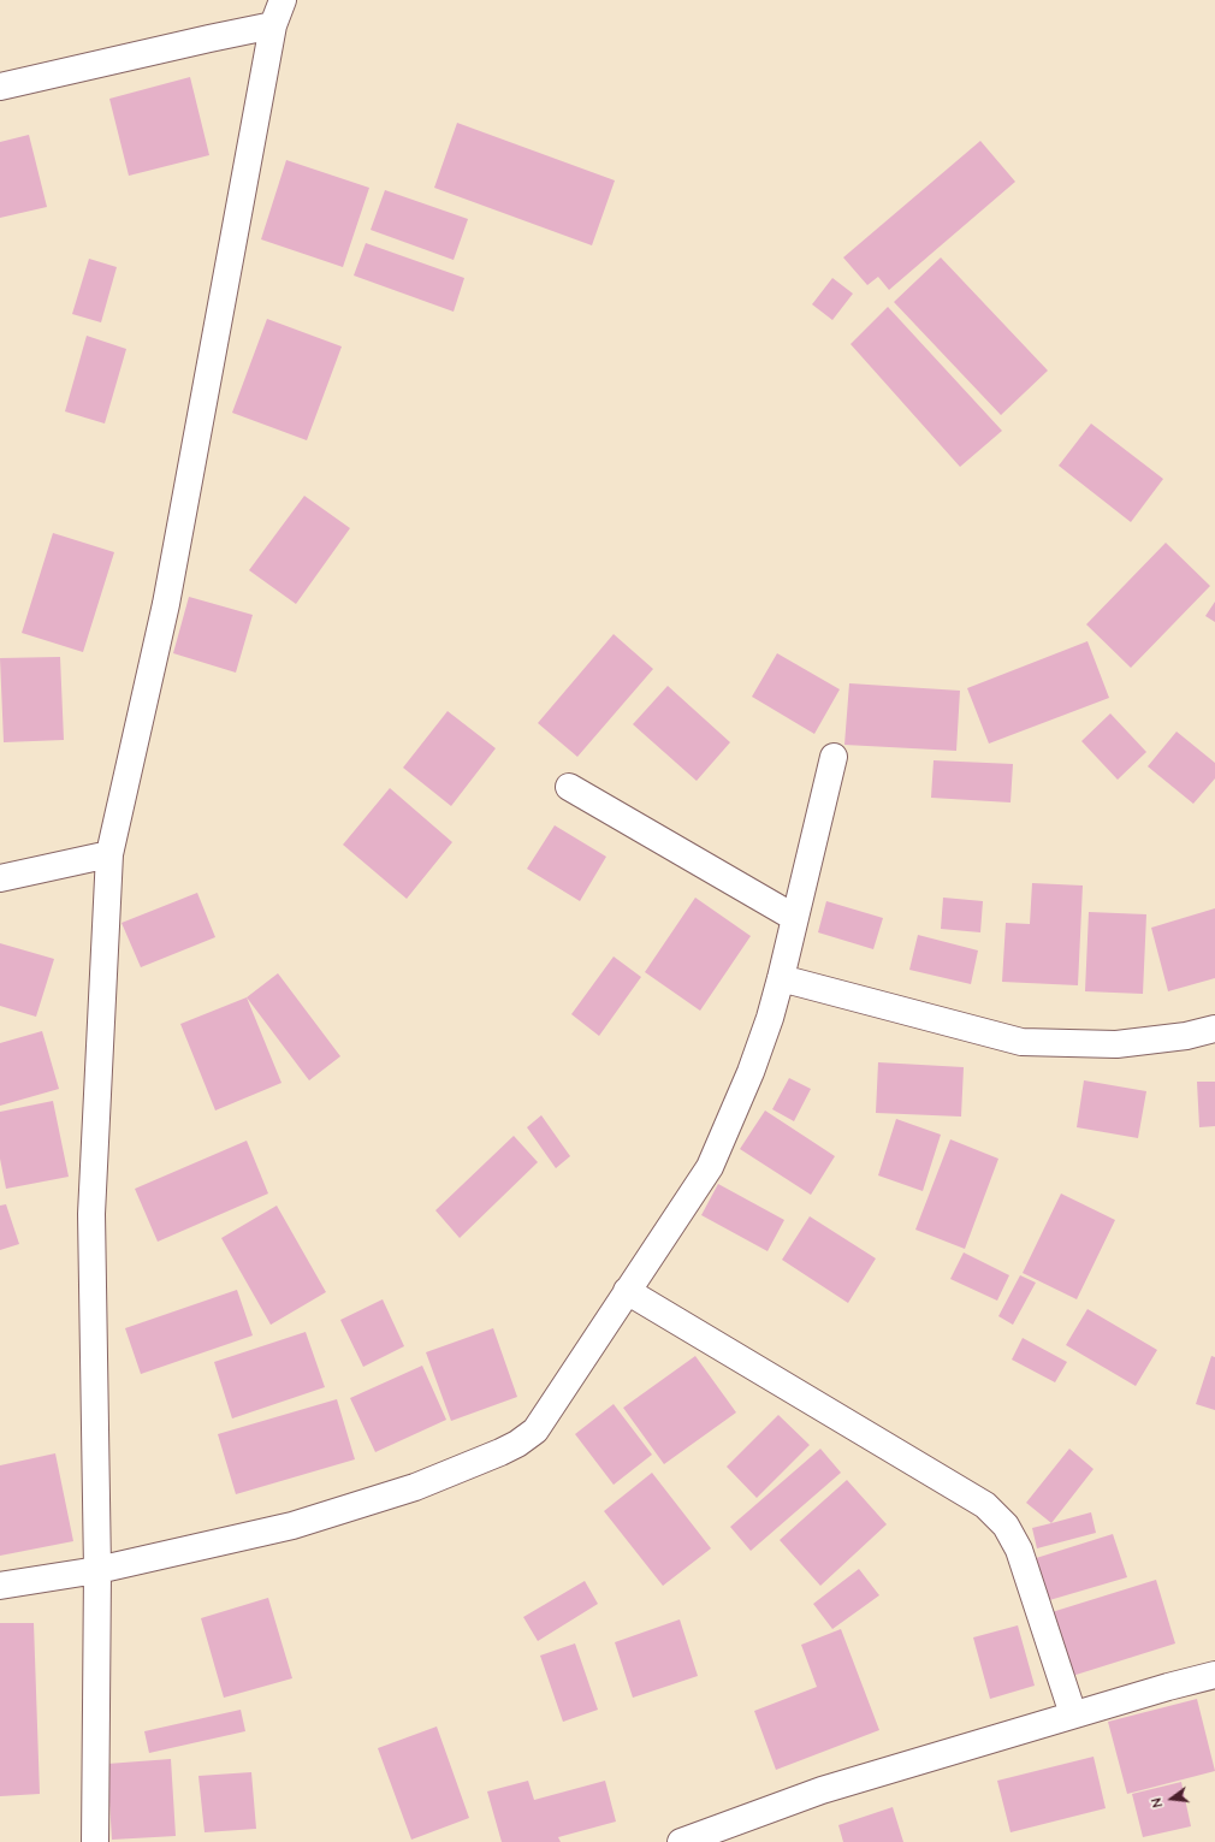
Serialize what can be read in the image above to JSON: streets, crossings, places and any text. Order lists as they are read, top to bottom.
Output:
{
  "north": "left"
}
